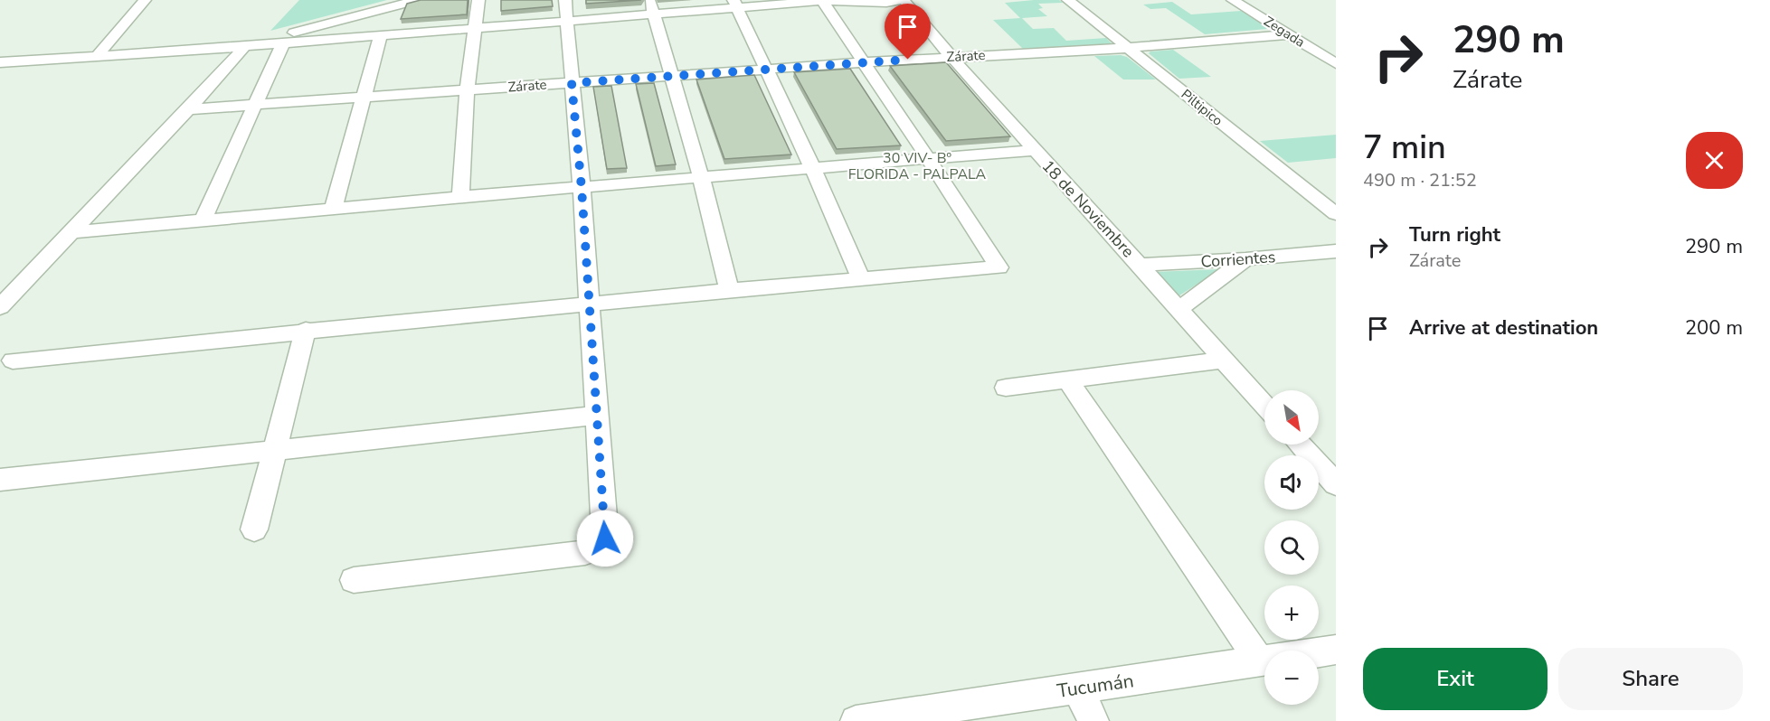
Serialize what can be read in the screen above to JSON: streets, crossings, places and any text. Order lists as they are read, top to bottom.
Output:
{
  "streets": {
    "street": [
      "Zegada",
      "Zárate",
      "Piltipico",
      "18 de Noviembre",
      "Corrientes",
      "Tucumán"
    ]
  },
  "crossings": [
    ["Zegada", "Zárate"],
    ["Zárate", "Piltipico"],
    ["Zárate", "18 de Noviembre"],
    ["18 de Noviembre", "Corrientes"]
  ],
  "districts": ["30 VIV- Bº FLORIDA - PALPALA"],
  "north": "bottom right",
  "page": {
    "turn": ["290 m", "Zárate"],
    "heading": ["7 min", "490 m · 21:52"],
    "list": [
      {
        "name": "Turn right",
        "note": "Zárate",
        "value": "290 m"
      },
      {
        "name": "Arrive at destination",
        "value": "200 m"
      }
    ],
    "map_buttons": ["+", "−"],
    "buttons": ["Exit", "Share"]
  }
}
